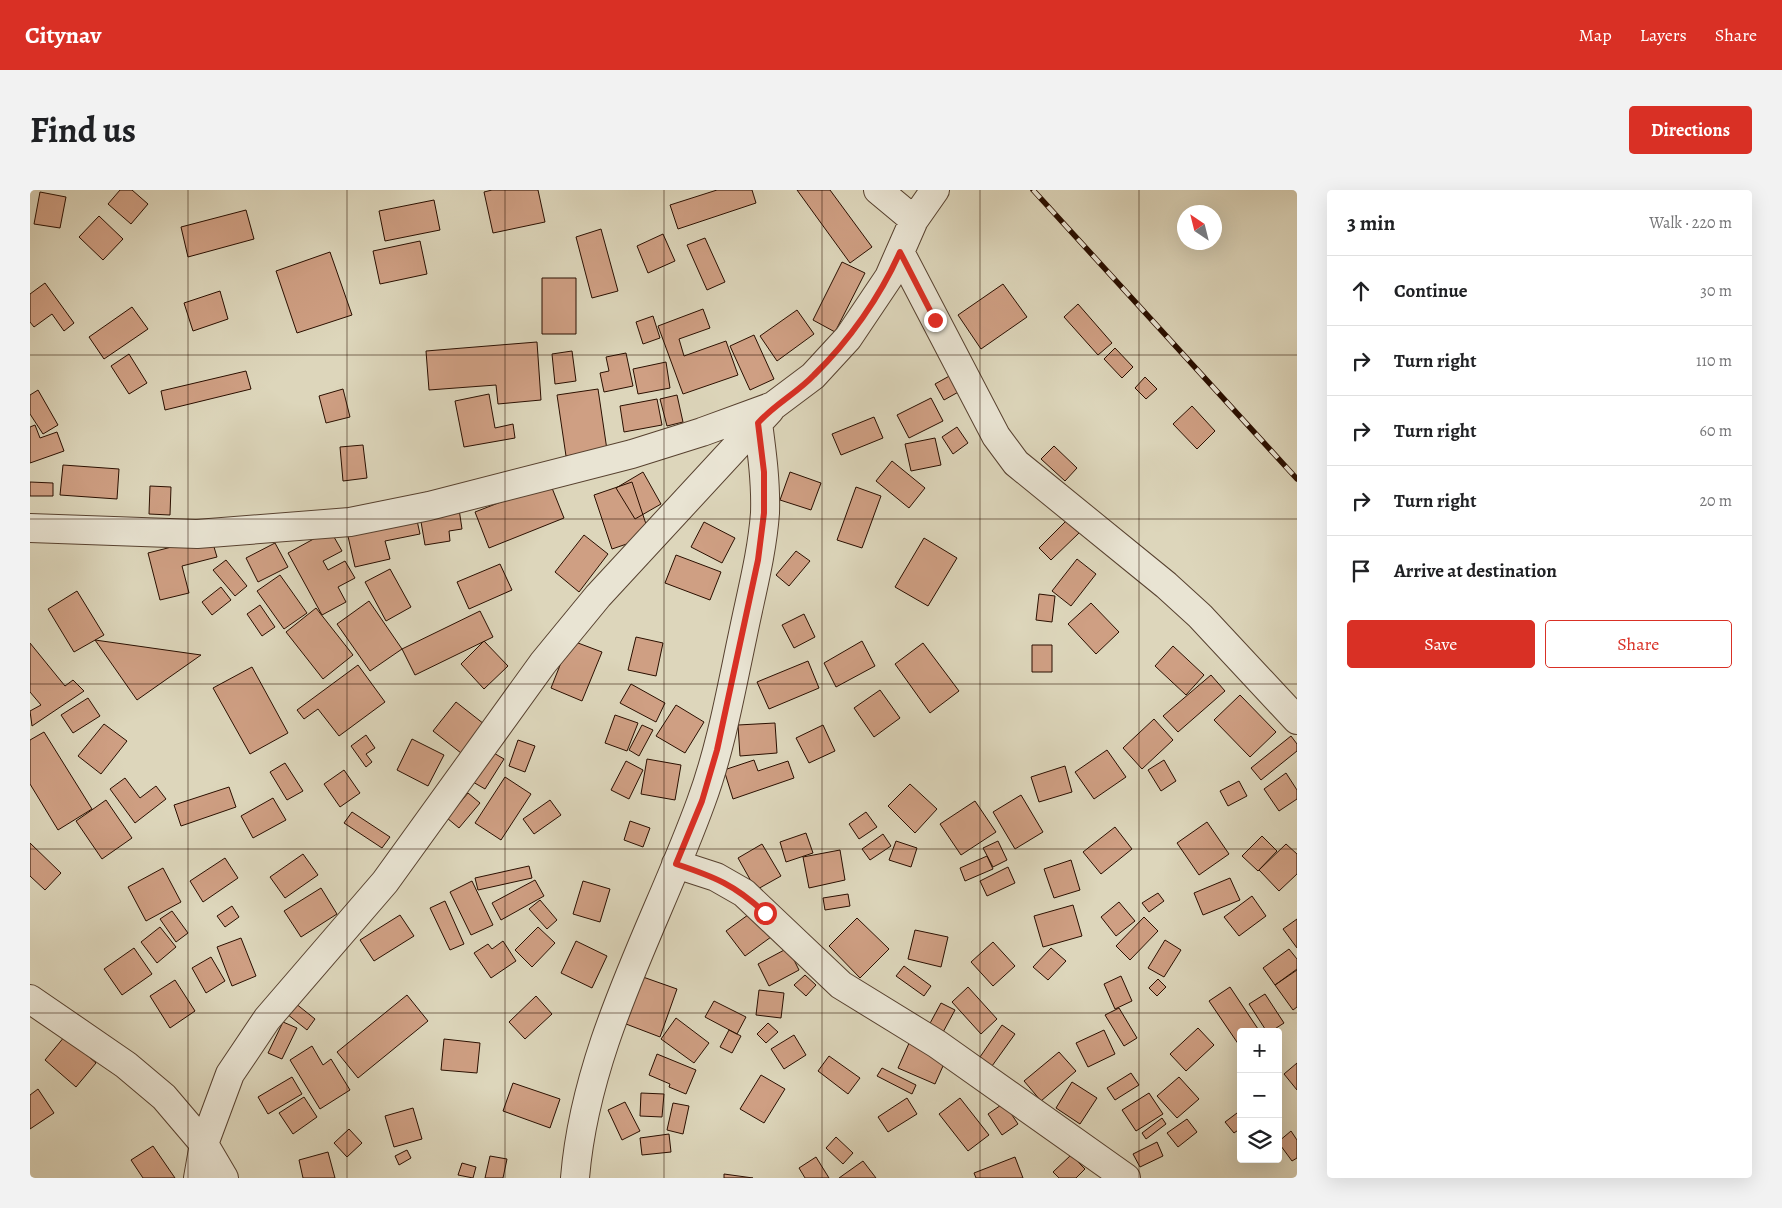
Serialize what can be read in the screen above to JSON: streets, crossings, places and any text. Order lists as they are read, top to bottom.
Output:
{
  "north": "top left",
  "page": {
    "header": "Citynav",
    "nav": ["Map", "Layers", "Share"],
    "title": "Find us",
    "buttons": [
      "Directions",
      ["Save", "Share"]
    ],
    "heading": ["3 min", "Walk · 220 m"],
    "list": [
      ["Continue", "30 m"],
      ["Turn right", "110 m"],
      ["Turn right", "60 m"],
      ["Turn right", "20 m"],
      "Arrive at destination"
    ],
    "map_buttons": ["+", "−"]
  }
}
